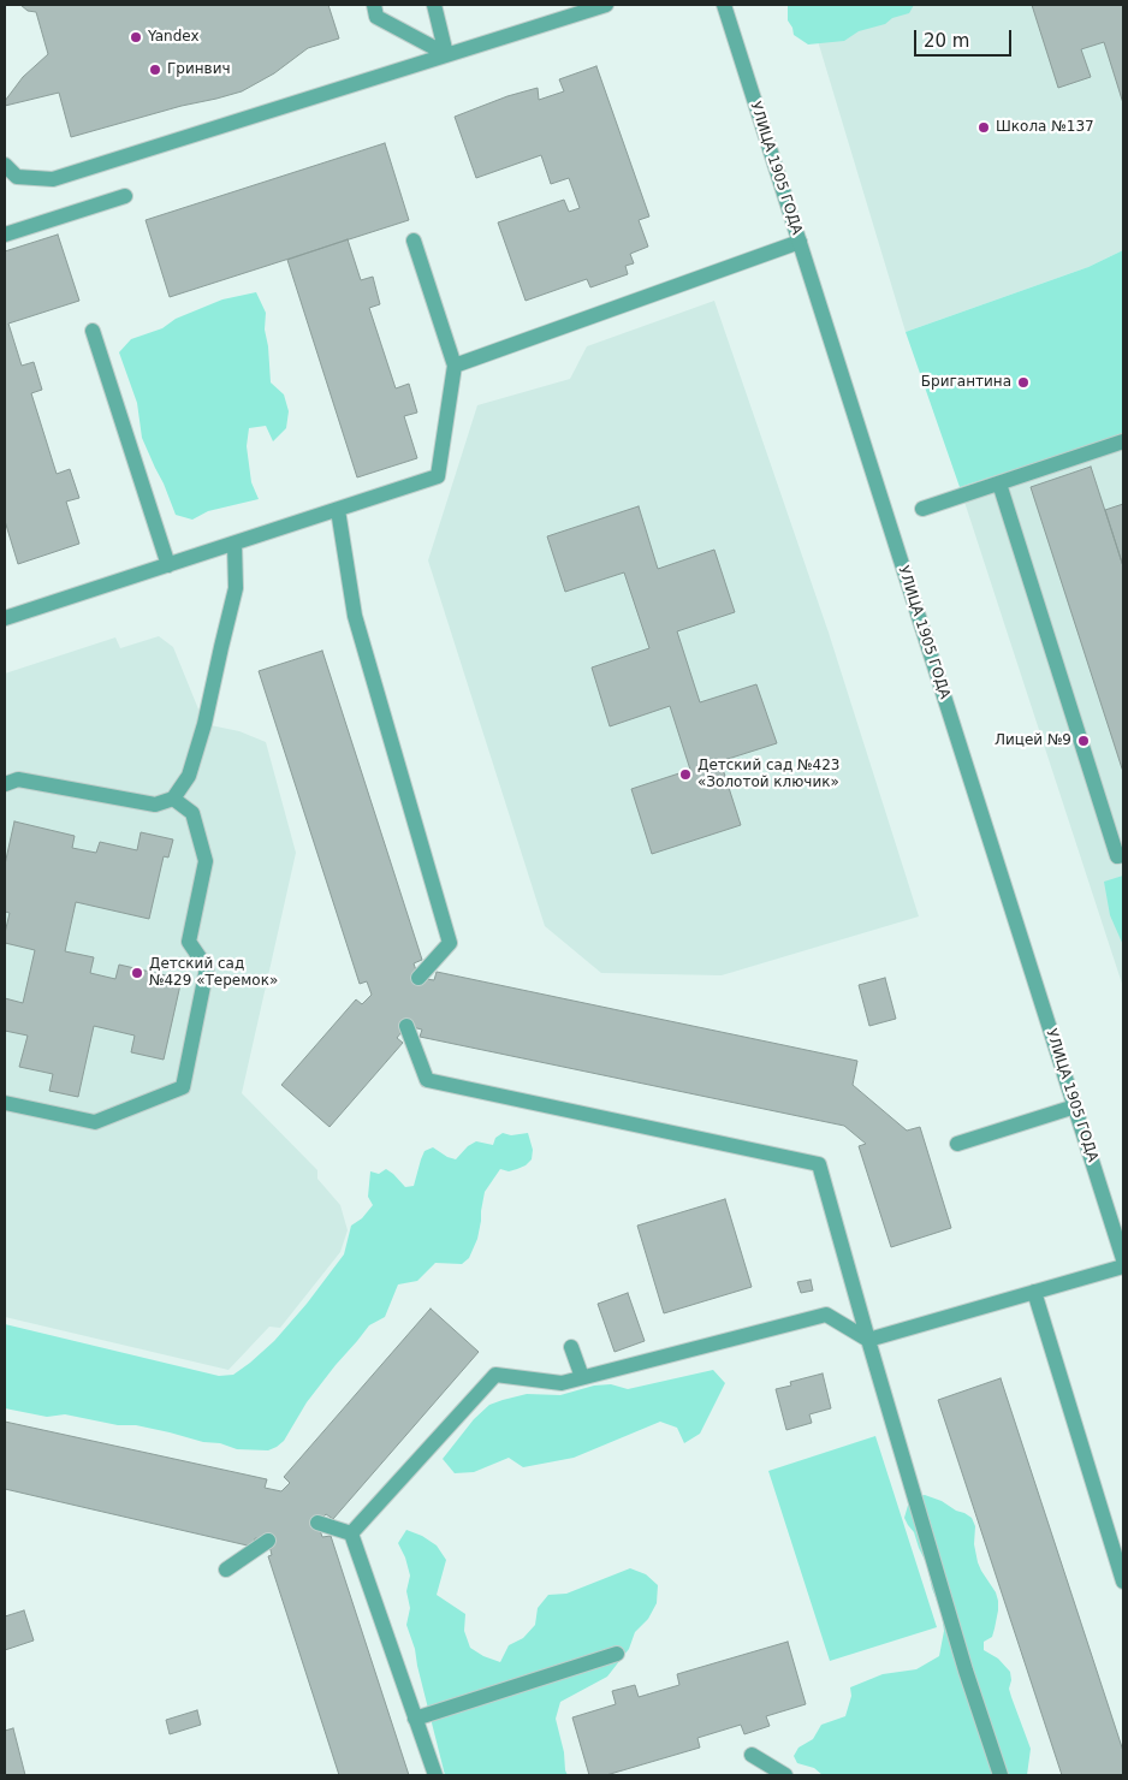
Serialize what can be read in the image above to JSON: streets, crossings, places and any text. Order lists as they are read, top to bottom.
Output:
{
  "streets": {
    "street": ["УЛИЦА 1905 ГОДА"]
  },
  "places": [
    "Yandex",
    "Гринвич",
    "Школа №137",
    "Бригантина",
    "Лицей №9",
    "Детский сад №423 «Золотой ключик»",
    "Детский сад №429 «Теремок»"
  ],
  "scale_bar": "20 m"
}
